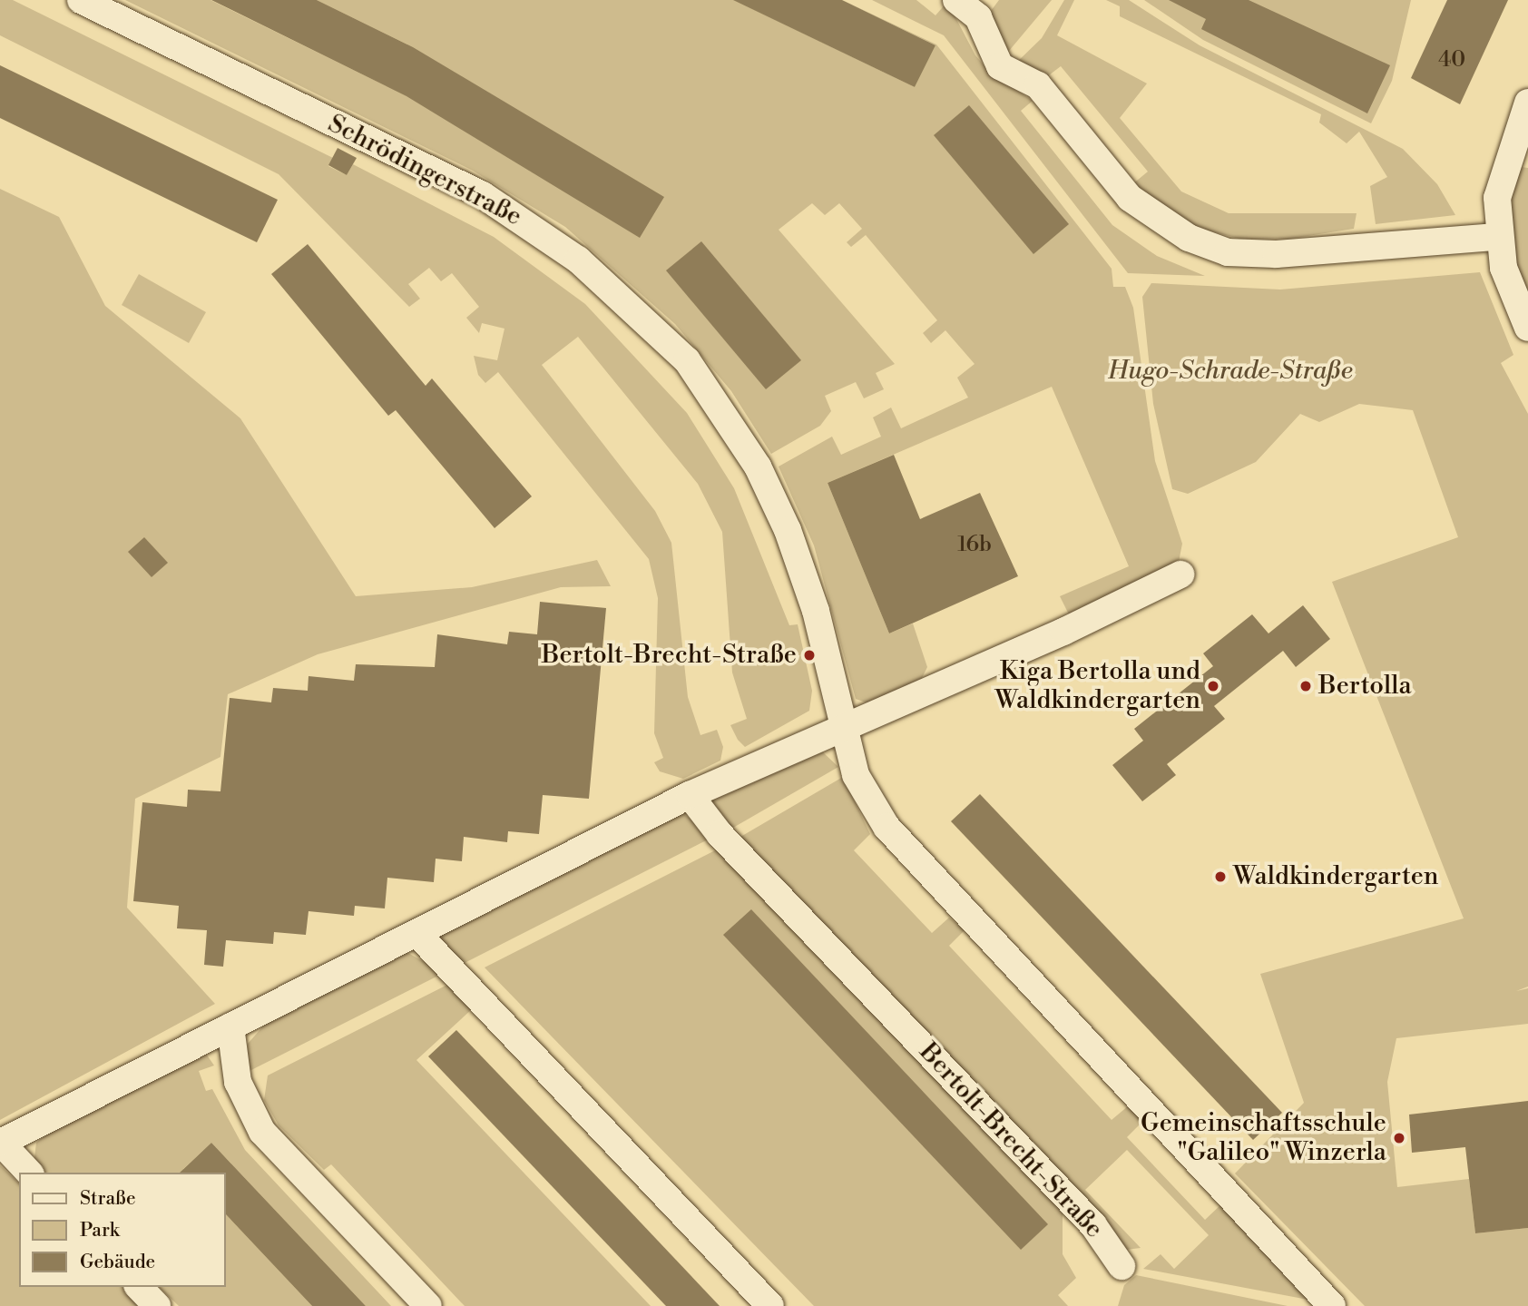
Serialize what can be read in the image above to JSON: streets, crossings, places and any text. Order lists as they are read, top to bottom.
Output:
{
  "streets": {
    "street": ["Schrödingerstraße", "Bertolt-Brecht-Straße"]
  },
  "parks": ["Hugo-Schrade-Straße"],
  "places": [
    "Bertolt-Brecht-Straße",
    "Kiga Bertolla und Waldkindergarten",
    "Bertolla",
    "Waldkindergarten",
    "Gemeinschaftsschule \"Galileo\" Winzerla"
  ],
  "house_numbers": ["40", "16b"],
  "legend": ["Straße", "Park", "Gebäude"]
}
